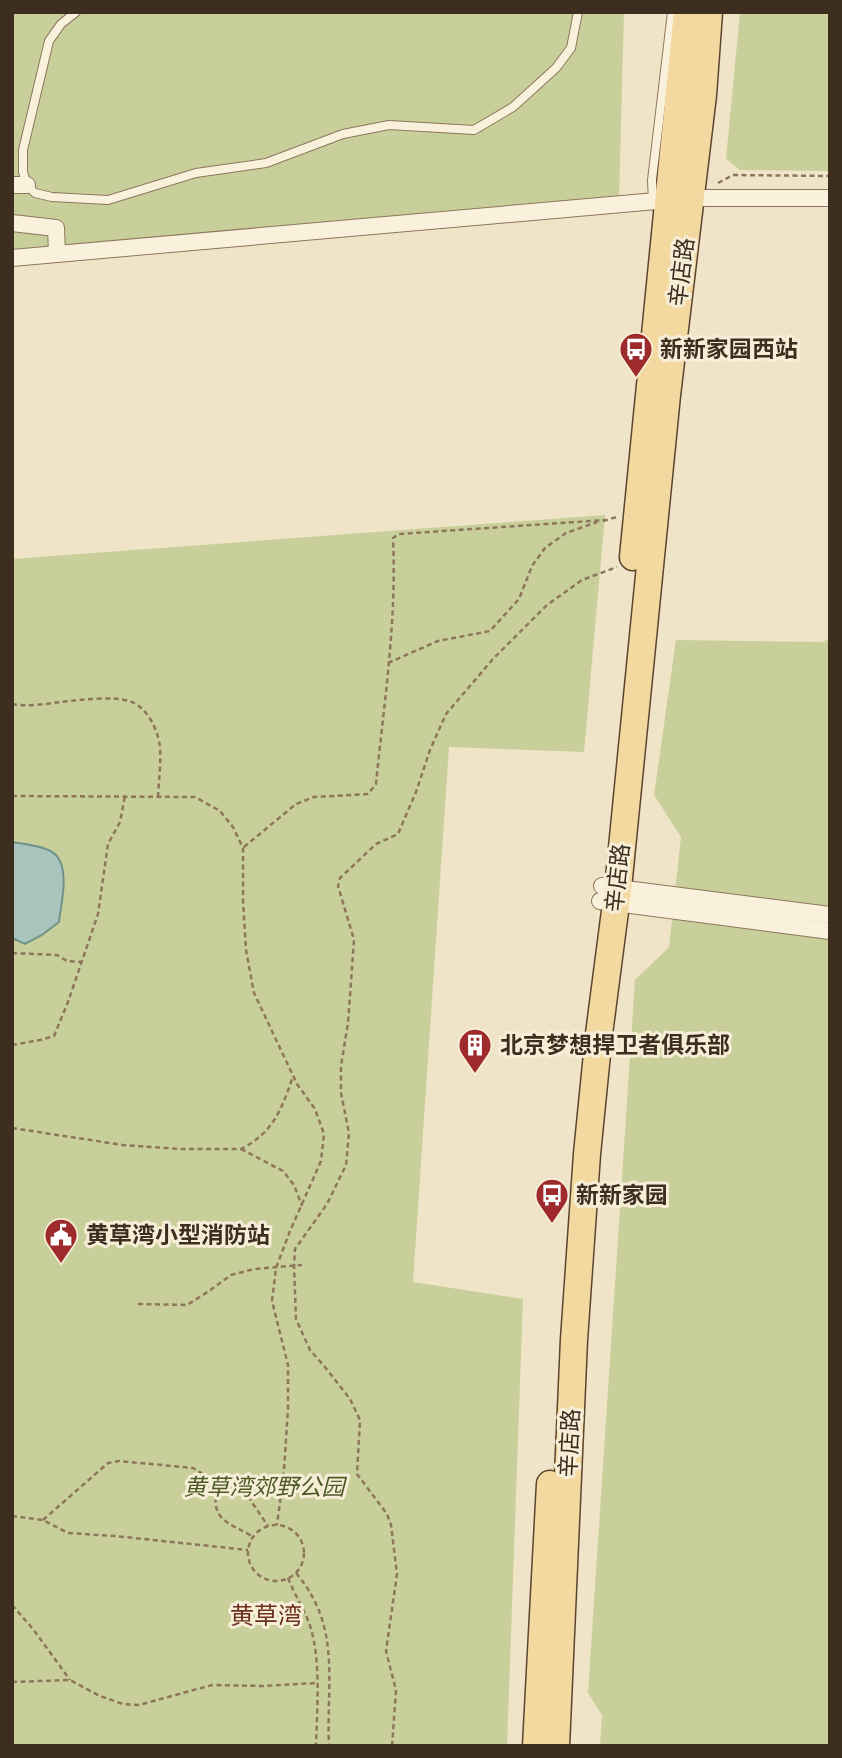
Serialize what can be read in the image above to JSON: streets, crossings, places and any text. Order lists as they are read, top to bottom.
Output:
{
  "streets": {
    "main road": ["辛店路"]
  },
  "districts": ["黄草湾"],
  "parks": ["黄草湾郊野公园"],
  "places": {
    "bus stop": ["新新家园西站", "新新家园"],
    "building": ["北京梦想捍卫者俱乐部"],
    "public building": ["黄草湾小型消防站"]
  }
}
